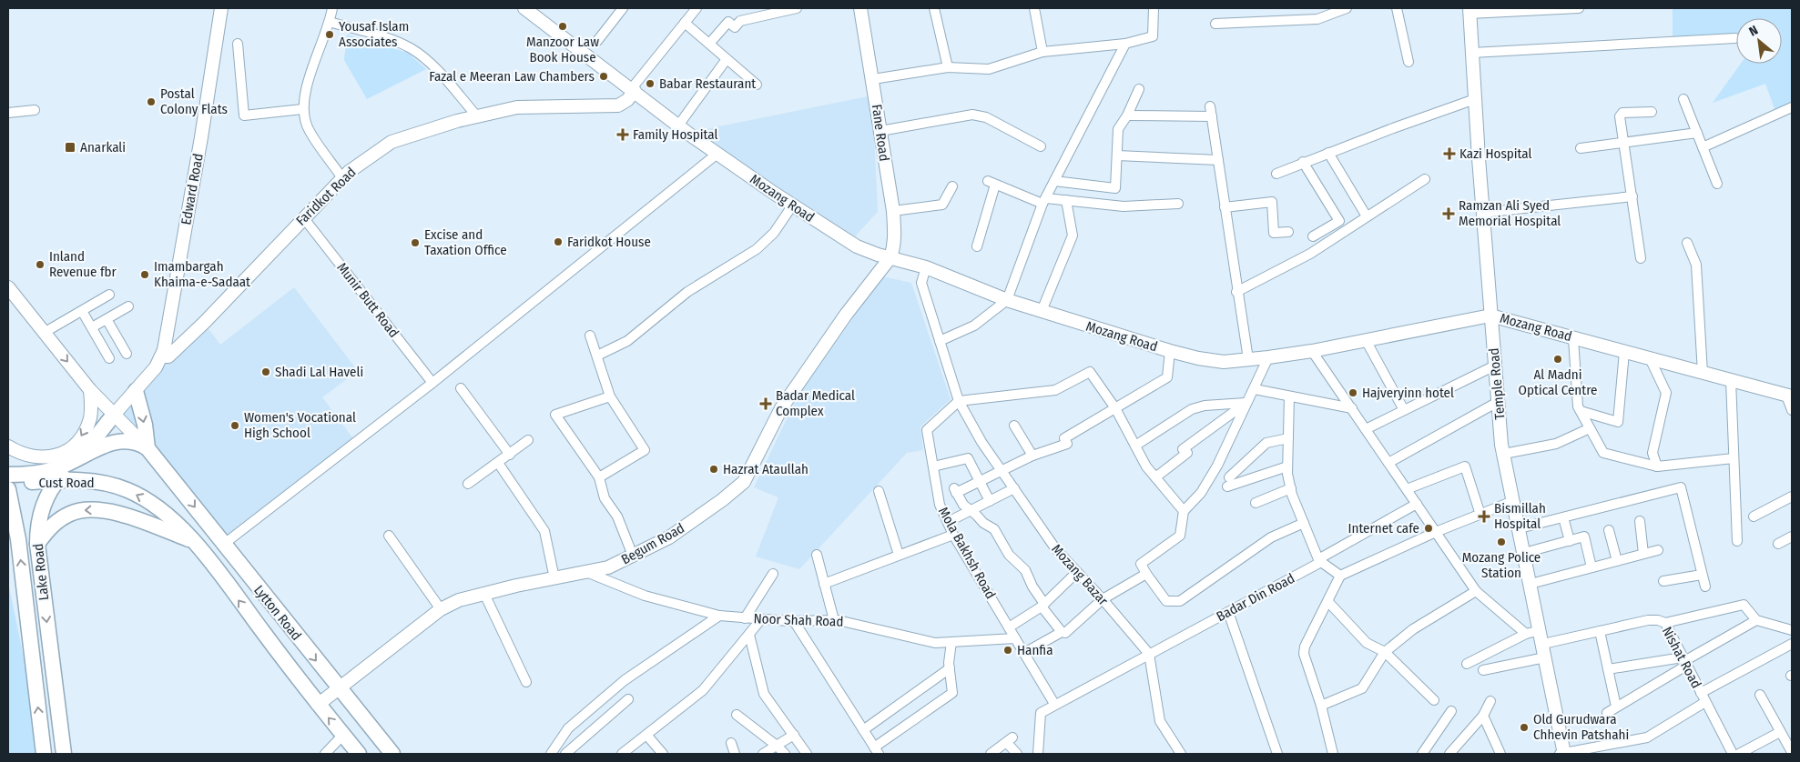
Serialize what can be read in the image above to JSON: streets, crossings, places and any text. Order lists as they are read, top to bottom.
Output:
{
  "streets": {
    "main road": ["Cust Road", "Lake Road", "Lytton Road"],
    "street": [
      "Fane Road",
      "Edward Road",
      "Faridkot Road",
      "Mozang Road",
      "Munir Butt Road",
      "Temple Road",
      "Begum Road",
      "Mola Bakhsh Road",
      "Mozang Bazar",
      "Badar Din Road",
      "Noor Shah Road",
      "Nishat Road"
    ]
  },
  "crossings": [
    ["Fane Road", "Mozang Road"],
    ["Fane Road", "Begum Road"],
    ["Edward Road", "Faridkot Road"],
    ["Faridkot Road", "Mozang Road"],
    ["Faridkot Road", "Munir Butt Road"],
    ["Mozang Road", "Temple Road"],
    ["Mozang Road", "Begum Road"],
    ["Mozang Road", "Mozang Bazar"],
    ["Temple Road", "Nishat Road"],
    ["Cust Road", "Lake Road"],
    ["Cust Road", "Lytton Road"],
    ["Begum Road", "Lytton Road"],
    ["Begum Road", "Noor Shah Road"],
    ["Mola Bakhsh Road", "Mozang Bazar"],
    ["Mola Bakhsh Road", "Badar Din Road"],
    ["Mola Bakhsh Road", "Noor Shah Road"],
    ["Mozang Bazar", "Badar Din Road"]
  ],
  "one_way": ["Cust Road"],
  "places": {
    "other": [
      "Manzoor Law Book House",
      "Yousaf Islam Associates",
      "Fazal e Meeran Law Chambers",
      "Babar Restaurant",
      "Postal Colony Flats",
      "Faridkot House",
      "Excise and Taxation Office",
      "Inland Revenue fbr",
      "Imambargah Khaima-e-Sadaat",
      "Al Madni Optical Centre",
      "Shadi Lal Haveli",
      "Hajveryinn hotel",
      "Women's Vocational High School",
      "Hazrat Ataullah",
      "Internet cafe",
      "Mozang Police Station",
      "Hanfia",
      "Old Gurudwara Chhevin Patshahi"
    ],
    "health": [
      "Family Hospital",
      "Kazi Hospital",
      "Ramzan Ali Syed Memorial Hospital",
      "Badar Medical Complex",
      "Bismillah Hospital"
    ],
    "transit": ["Anarkali"]
  },
  "north": "top left"
}
